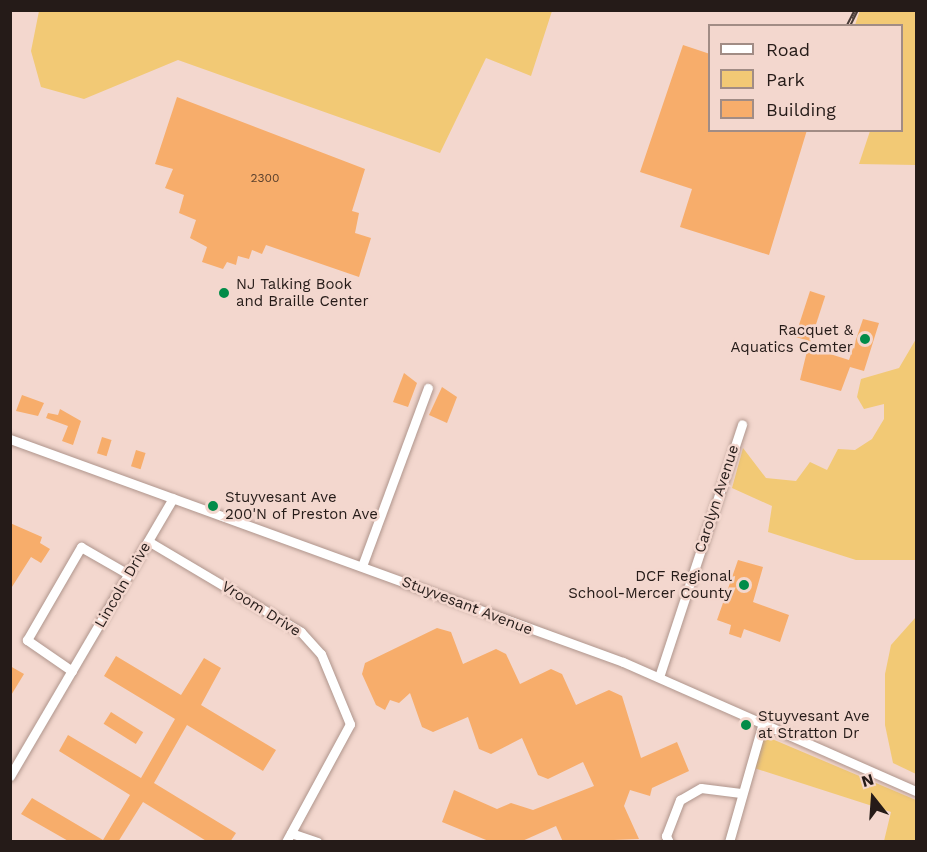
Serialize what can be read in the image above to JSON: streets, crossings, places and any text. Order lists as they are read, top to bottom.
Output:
{
  "streets": {
    "street": [
      "Carolyn Avenue",
      "Lincoln Drive",
      "Stuyvesant Avenue",
      "Vroom Drive"
    ]
  },
  "crossings": [
    ["Carolyn Avenue", "Stuyvesant Avenue"],
    ["Lincoln Drive", "Stuyvesant Avenue"],
    ["Lincoln Drive", "Vroom Drive"]
  ],
  "places": [
    "NJ Talking Book and Braille Center",
    "Racquet & Aquatics Cemter",
    "Stuyvesant Ave 200'N of Preston Ave",
    "DCF Regional School-Mercer County",
    "Stuyvesant Ave at Stratton Dr"
  ],
  "house_numbers": ["2300"],
  "legend": ["Road", "Park", "Building"],
  "north": "top"
}
